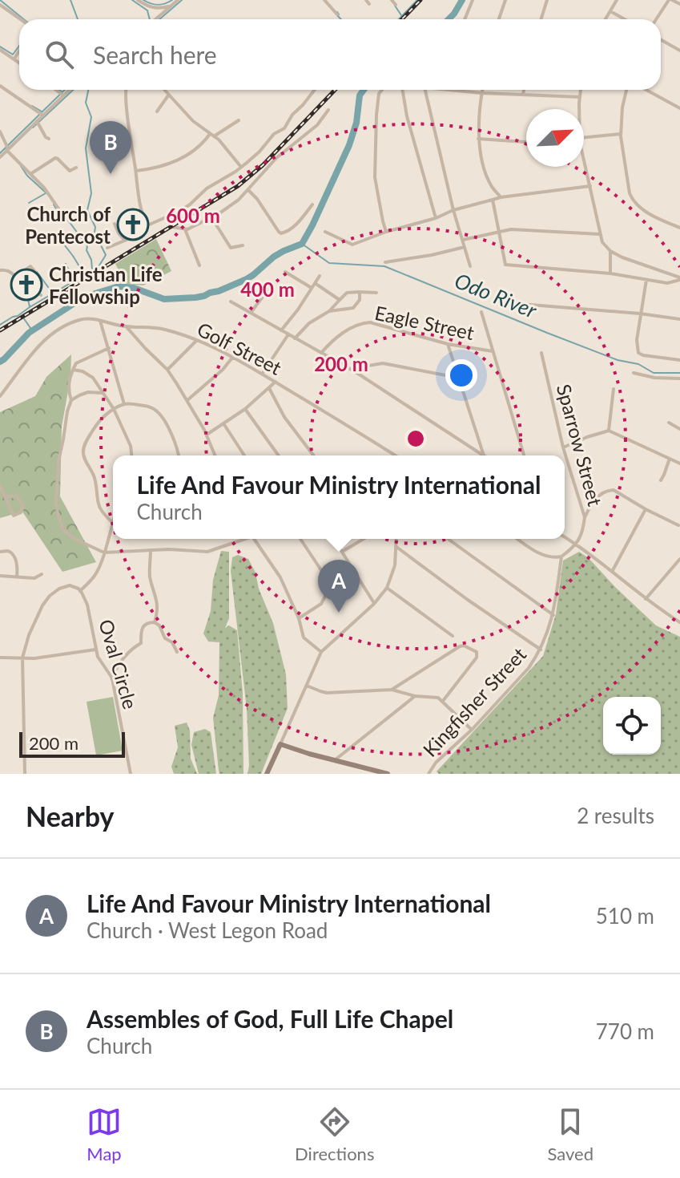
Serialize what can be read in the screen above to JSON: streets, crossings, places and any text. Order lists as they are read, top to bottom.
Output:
{
  "streets": {
    "street": [
      "Eagle Street",
      "Golf Street",
      "Sparrow Street",
      "Oval Circle",
      "Kingfisher Street"
    ]
  },
  "water": ["Odo River"],
  "places": {
    "church": ["Church of Pentecost", "Christian Life Fellowship"]
  },
  "scale_bar": "200 m",
  "north": "top right",
  "page": {
    "search": "Search here",
    "pins": ["B", "A"],
    "popup": ["Life And Favour Ministry International", "Church"],
    "scale": "200 m",
    "heading": ["Nearby", "2 results"],
    "list": [
      {
        "mark": "A",
        "name": "Life And Favour Ministry International",
        "note": "Church · West Legon Road",
        "value": "510 m"
      },
      {
        "mark": "B",
        "name": "Assembles of God, Full Life Chapel",
        "note": "Church",
        "value": "770 m"
      }
    ],
    "nav": ["Map", "Directions", "Saved"]
  },
  "rings": ["600 m", "400 m", "200 m"]
}
